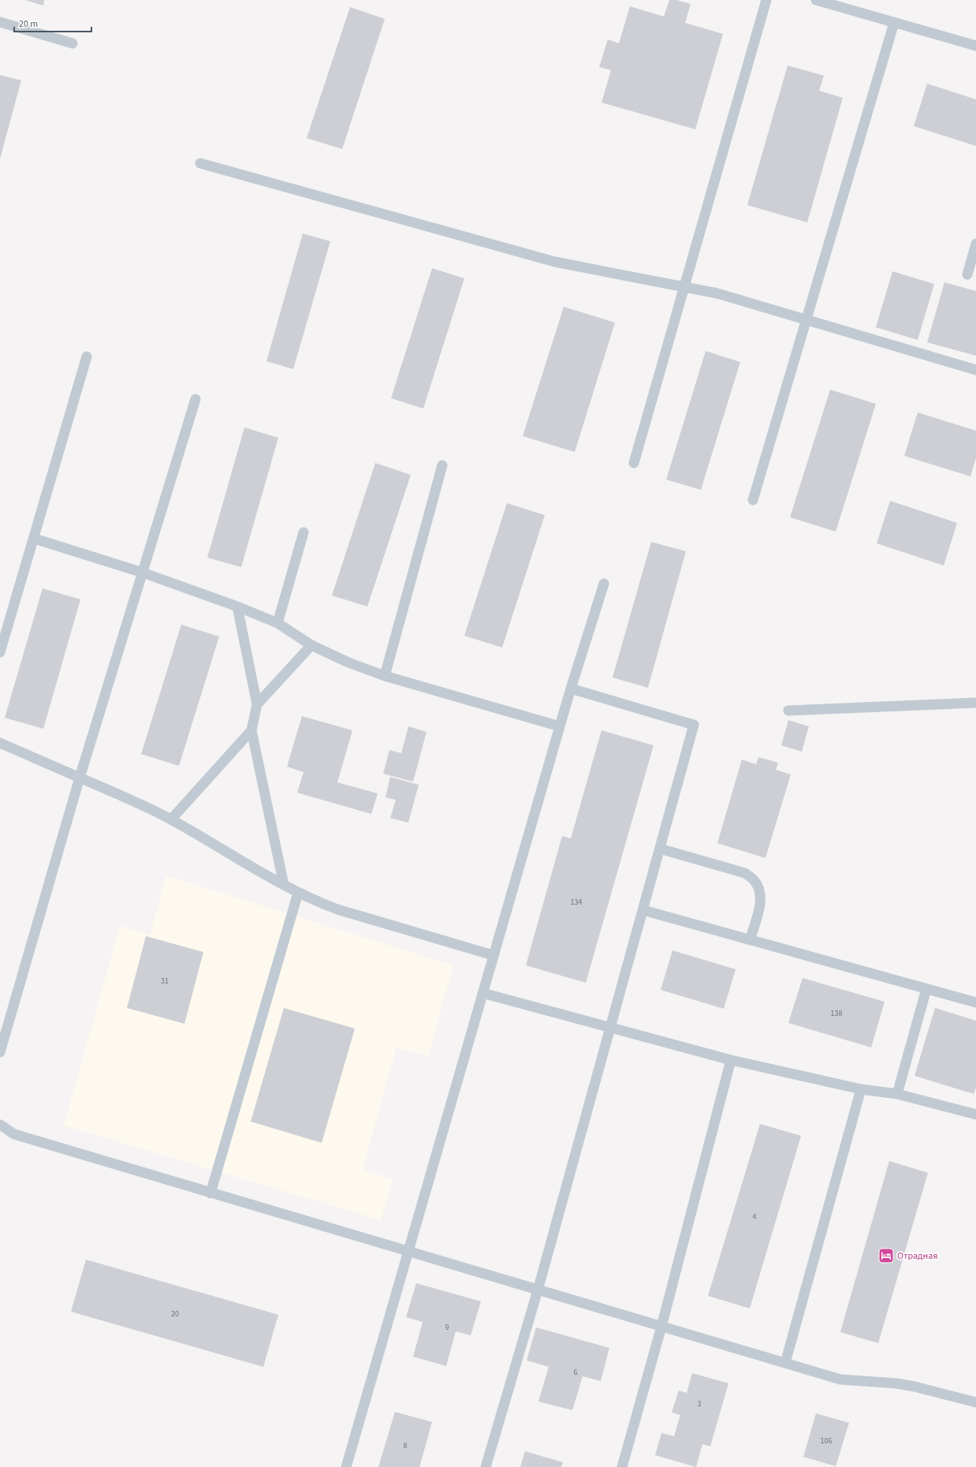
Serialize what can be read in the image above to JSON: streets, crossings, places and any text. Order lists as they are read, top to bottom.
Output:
{
  "places": {
    "hotel": ["Отрадная"]
  },
  "house_numbers": [
    "134",
    "31",
    "138",
    "4",
    "20",
    "9",
    "6",
    "3",
    "106",
    "8"
  ],
  "scale_bar": "20 m"
}
